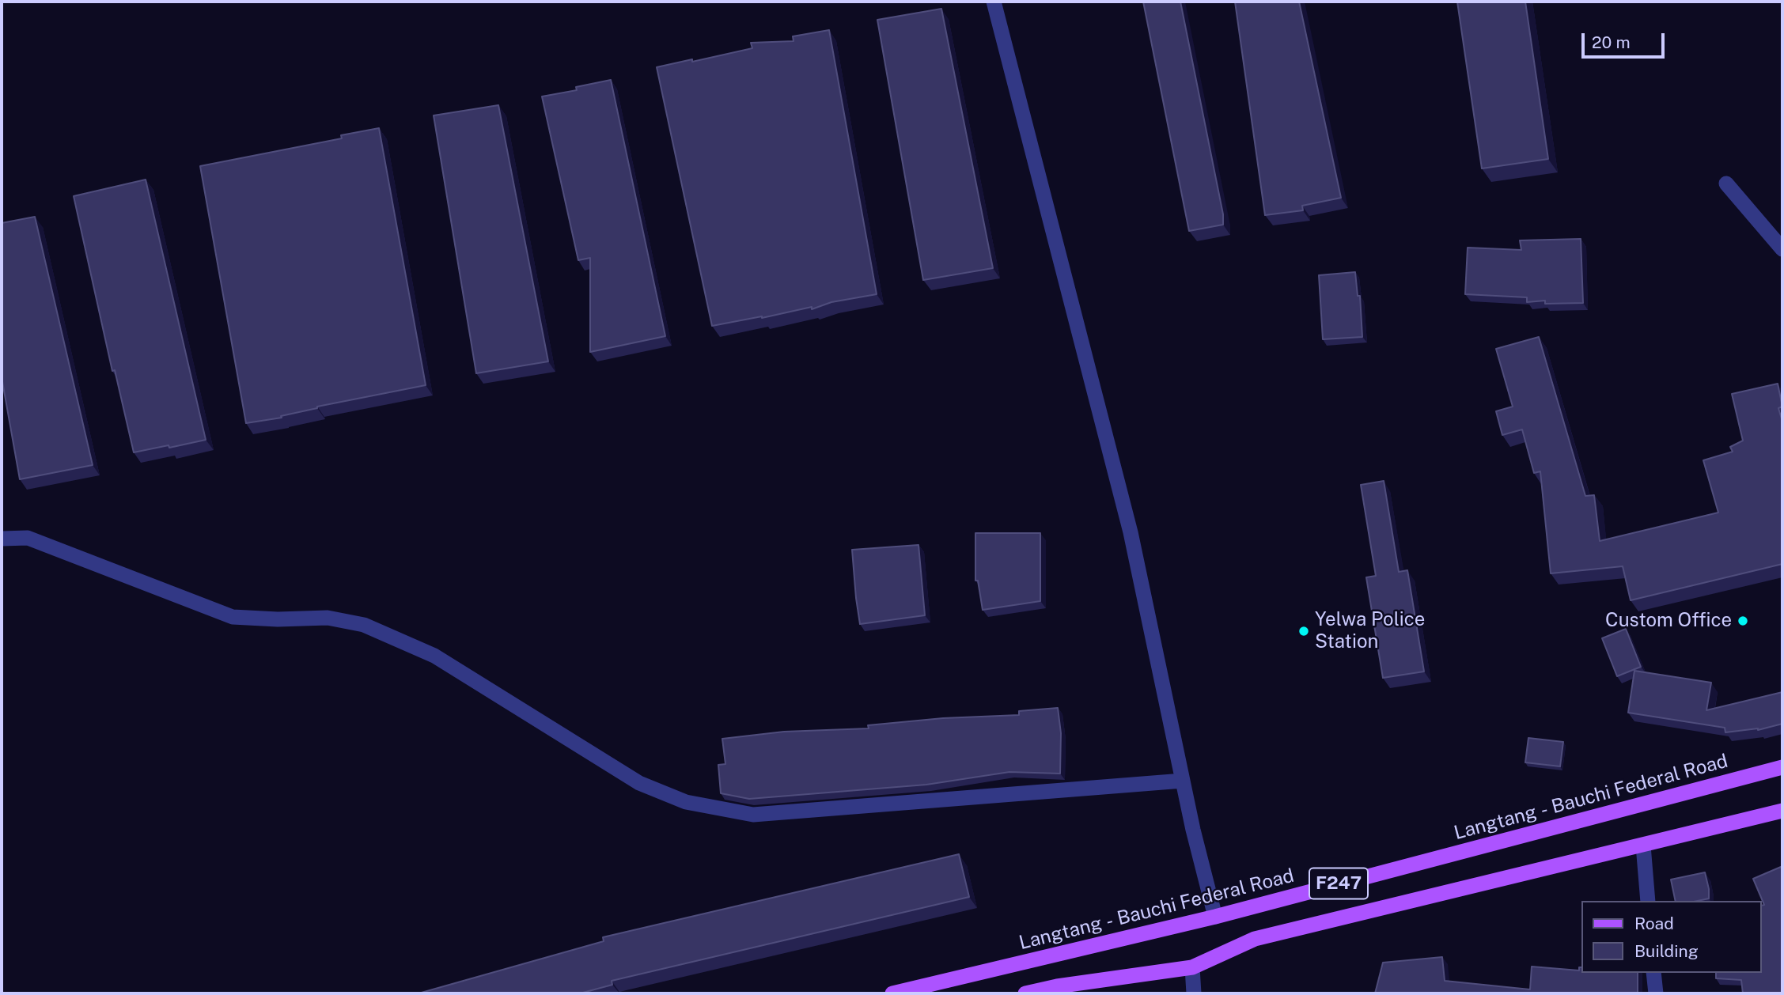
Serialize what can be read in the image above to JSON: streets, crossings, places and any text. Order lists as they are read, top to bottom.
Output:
{
  "streets": {
    "main road": ["Langtang - Bauchi Federal Road", "F247"]
  },
  "places": ["Custom Office", "Yelwa Police Station"],
  "legend": ["Road", "Building"],
  "scale_bar": "20 m"
}
